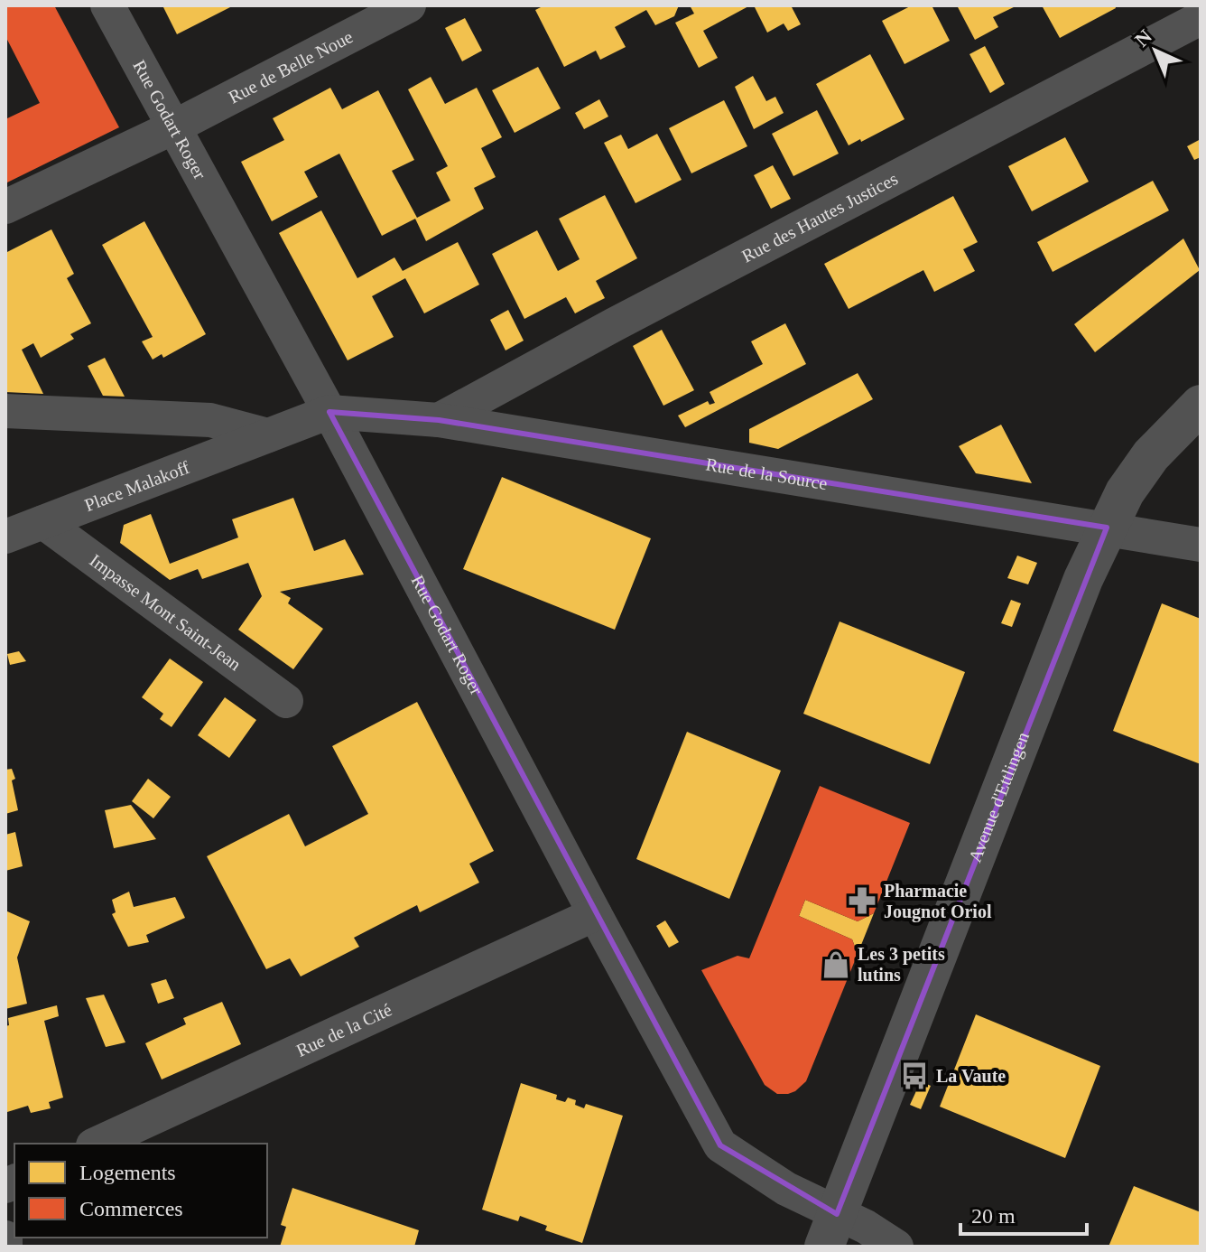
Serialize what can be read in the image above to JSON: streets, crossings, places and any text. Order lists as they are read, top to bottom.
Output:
{
  "streets": {
    "street": [
      "Rue de Belle Noue",
      "Rue Godart Roger",
      "Rue des Hautes Justices",
      "Rue de la Source",
      "Place Malakoff",
      "Impasse Mont Saint-Jean",
      "Avenue d'Ettlingen",
      "Rue de la Cité"
    ]
  },
  "crossings": [
    ["Rue de Belle Noue", "Rue Godart Roger"],
    ["Rue Godart Roger", "Rue de la Source"],
    ["Rue Godart Roger", "Place Malakoff"],
    ["Rue Godart Roger", "Avenue d'Ettlingen"],
    ["Rue Godart Roger", "Rue de la Cité"],
    ["Rue des Hautes Justices", "Rue de la Source"],
    ["Rue de la Source", "Place Malakoff"],
    ["Rue de la Source", "Avenue d'Ettlingen"],
    ["Place Malakoff", "Impasse Mont Saint-Jean"]
  ],
  "places": {
    "pharmacy": ["Pharmacie Jougnot Oriol"],
    "shop": ["Les 3 petits lutins"],
    "bus stop": ["La Vaute"]
  },
  "legend": ["Logements", "Commerces"],
  "scale_bar": "20 m",
  "north": "top left"
}
